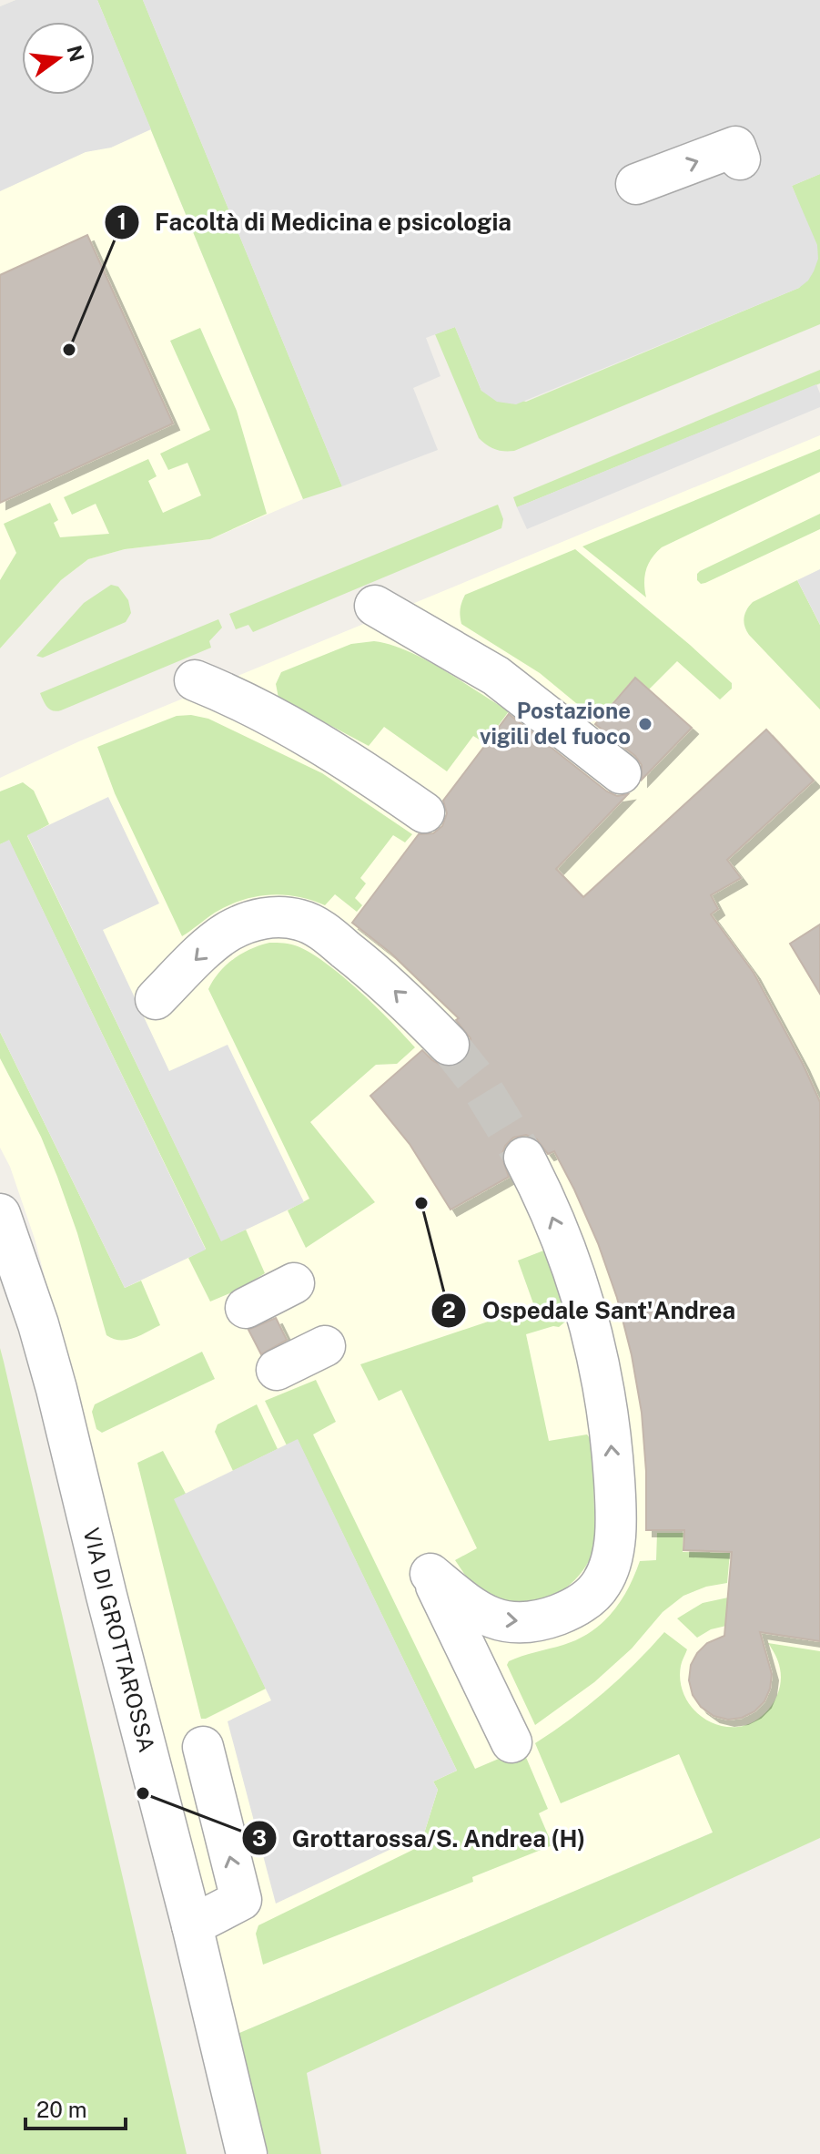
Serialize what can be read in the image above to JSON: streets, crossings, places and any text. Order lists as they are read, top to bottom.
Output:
{
  "streets": {
    "street": ["VIA DI GROTTAROSSA"]
  },
  "places": [
    "Facoltà di Medicina e psicologia",
    "Postazione vigili del fuoco",
    "Ospedale Sant'Andrea",
    "Grottarossa/S. Andrea (H)"
  ],
  "scale_bar": "20 m",
  "north": "right"
}
